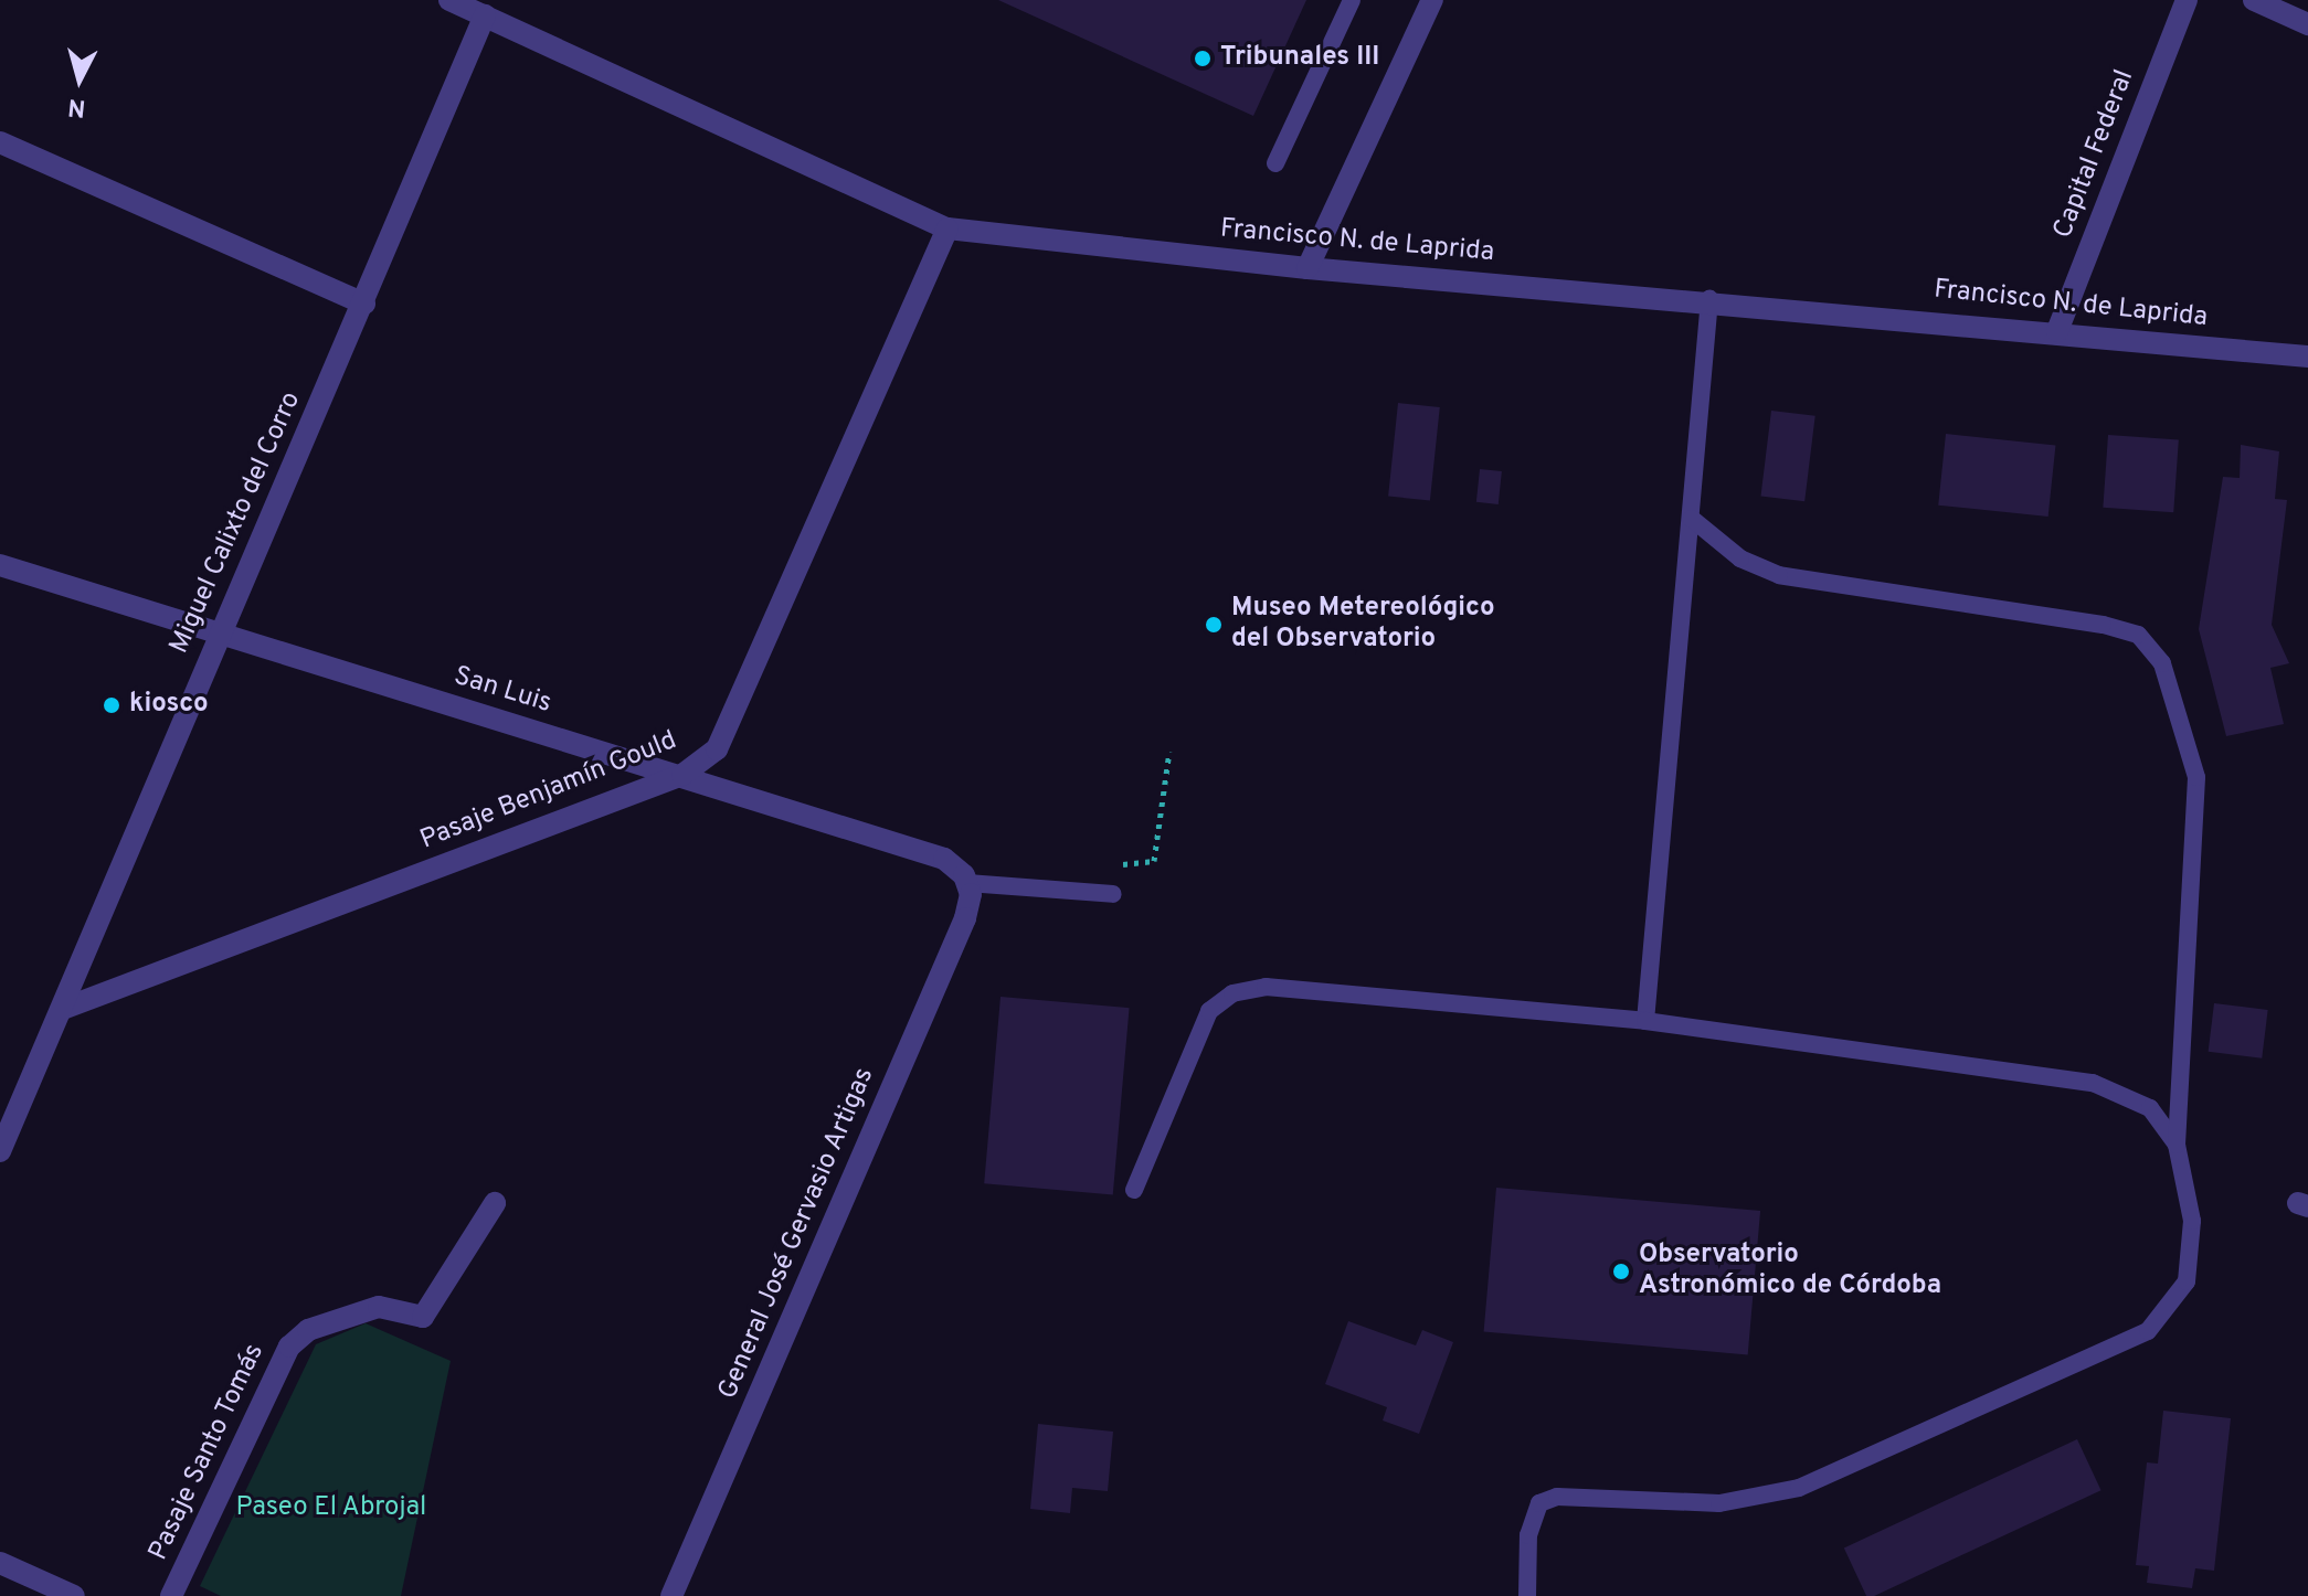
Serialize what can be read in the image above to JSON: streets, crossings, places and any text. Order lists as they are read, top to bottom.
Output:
{
  "streets": {
    "street": [
      "Capital Federal",
      "Francisco N. de Laprida",
      "Miguel Calixto del Corro",
      "San Luis",
      "Pasaje Benjamín Gould",
      "General José Gervasio Artigas",
      "Pasaje Santo Tomás"
    ]
  },
  "crossings": [
    ["Capital Federal", "Francisco N. de Laprida"],
    ["Francisco N. de Laprida", "Miguel Calixto del Corro"],
    ["Francisco N. de Laprida", "Pasaje Benjamín Gould"],
    ["Miguel Calixto del Corro", "San Luis"],
    ["Miguel Calixto del Corro", "Pasaje Benjamín Gould"],
    ["San Luis", "Pasaje Benjamín Gould"],
    ["San Luis", "General José Gervasio Artigas"]
  ],
  "parks": ["Paseo El Abrojal"],
  "places": [
    "Tribunales III",
    "Museo Metereológico del Observatorio",
    "kiosco",
    "Observatorio Astronómico de Córdoba"
  ],
  "north": "bottom"
}
